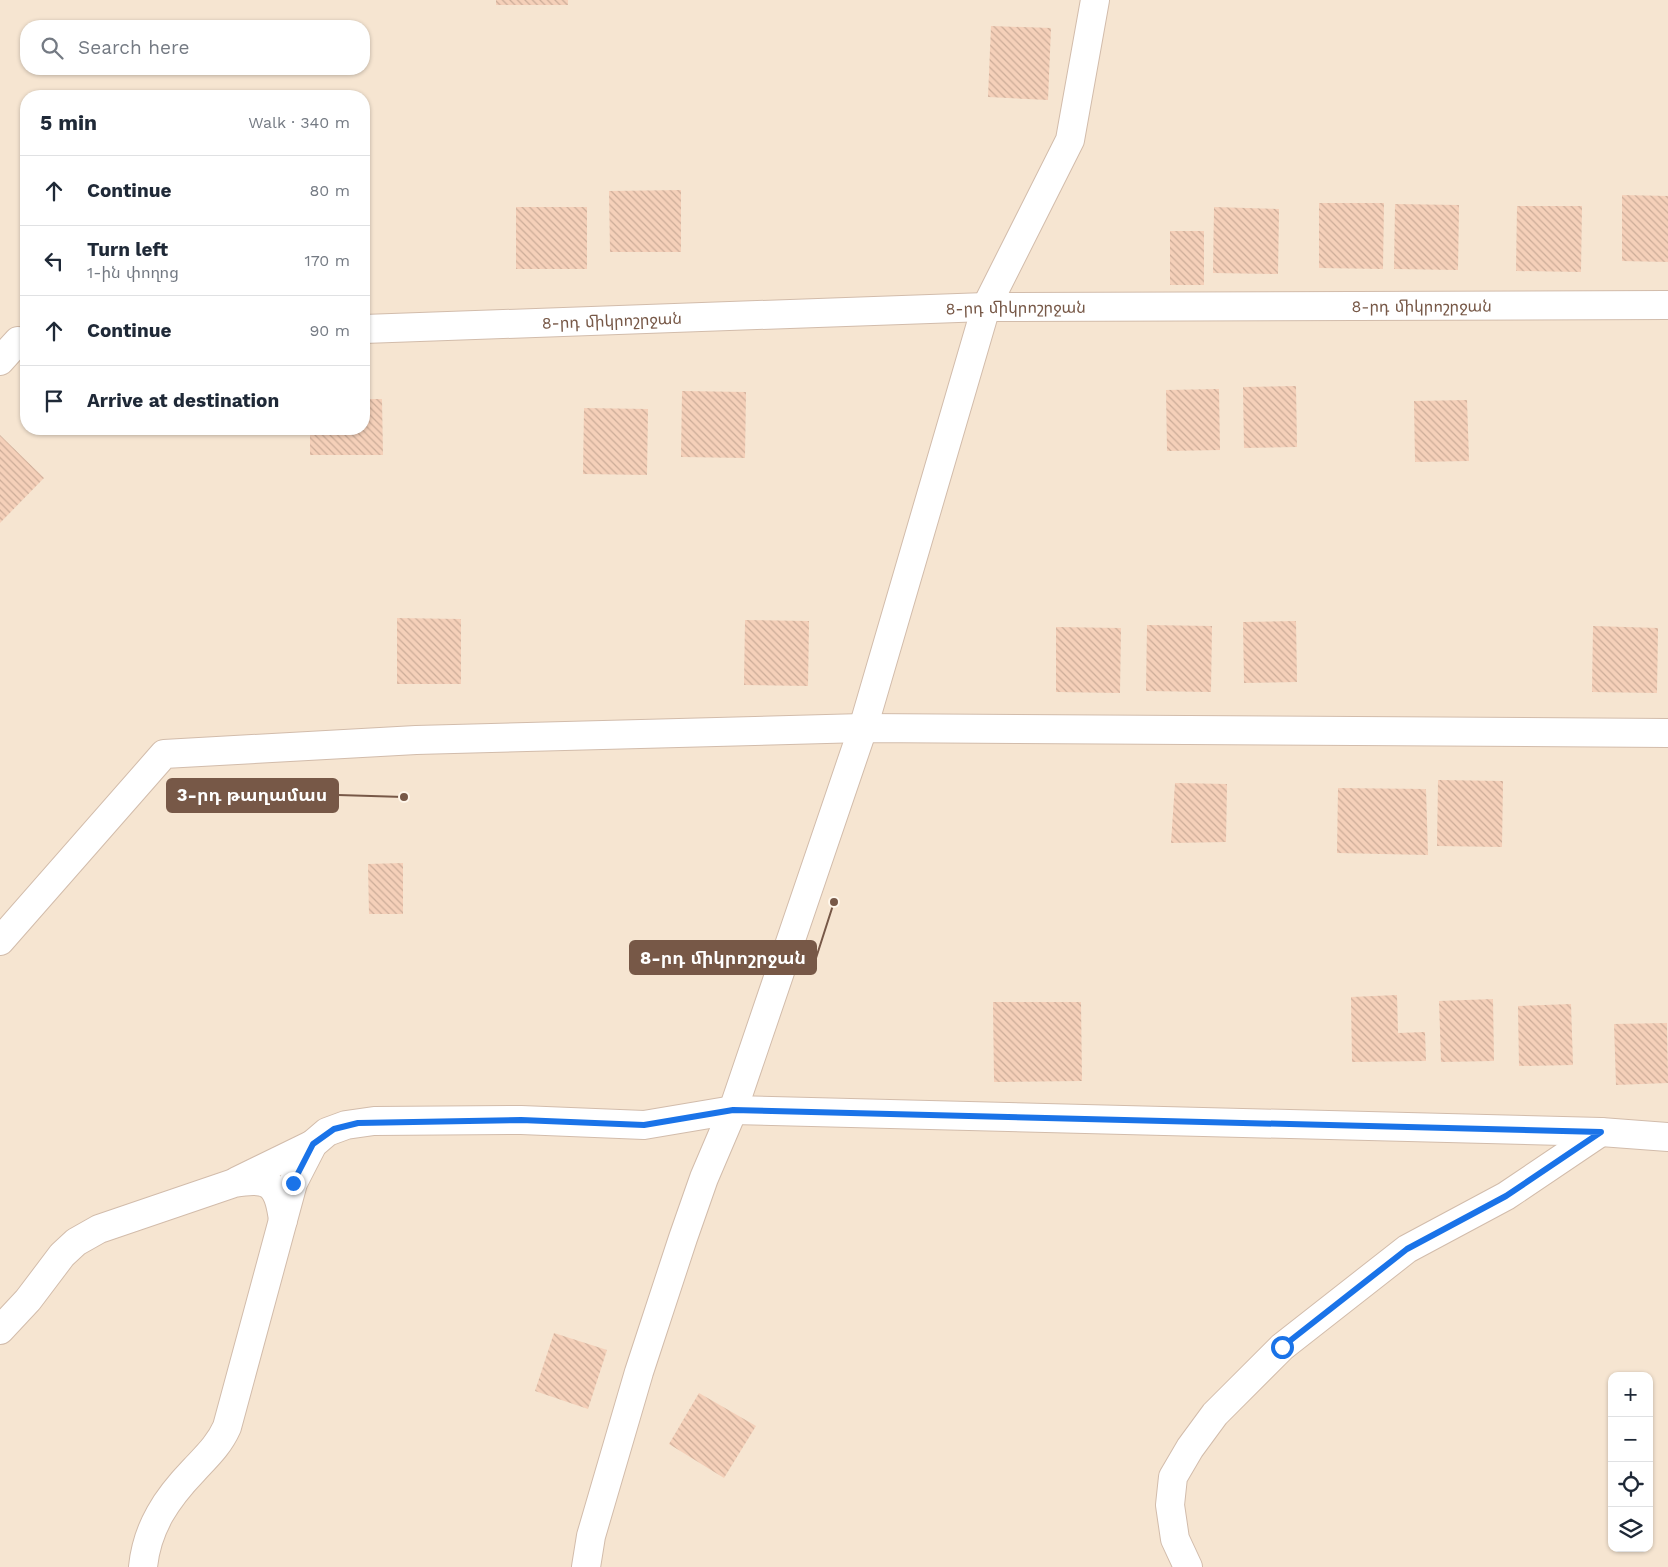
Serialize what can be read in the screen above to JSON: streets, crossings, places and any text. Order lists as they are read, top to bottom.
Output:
{
  "streets": {
    "street": ["8-րդ միկրոշրջան"]
  },
  "places": ["3-րդ թաղամաս", "8-րդ միկրոշրջան"],
  "page": {
    "search": "Search here",
    "heading": ["5 min", "Walk · 340 m"],
    "list": [
      ["Continue", "80 m"],
      ["Turn left", "1-ին փողոց", "170 m"],
      ["Continue", "90 m"],
      "Arrive at destination"
    ],
    "map_buttons": ["+", "−"]
  }
}
